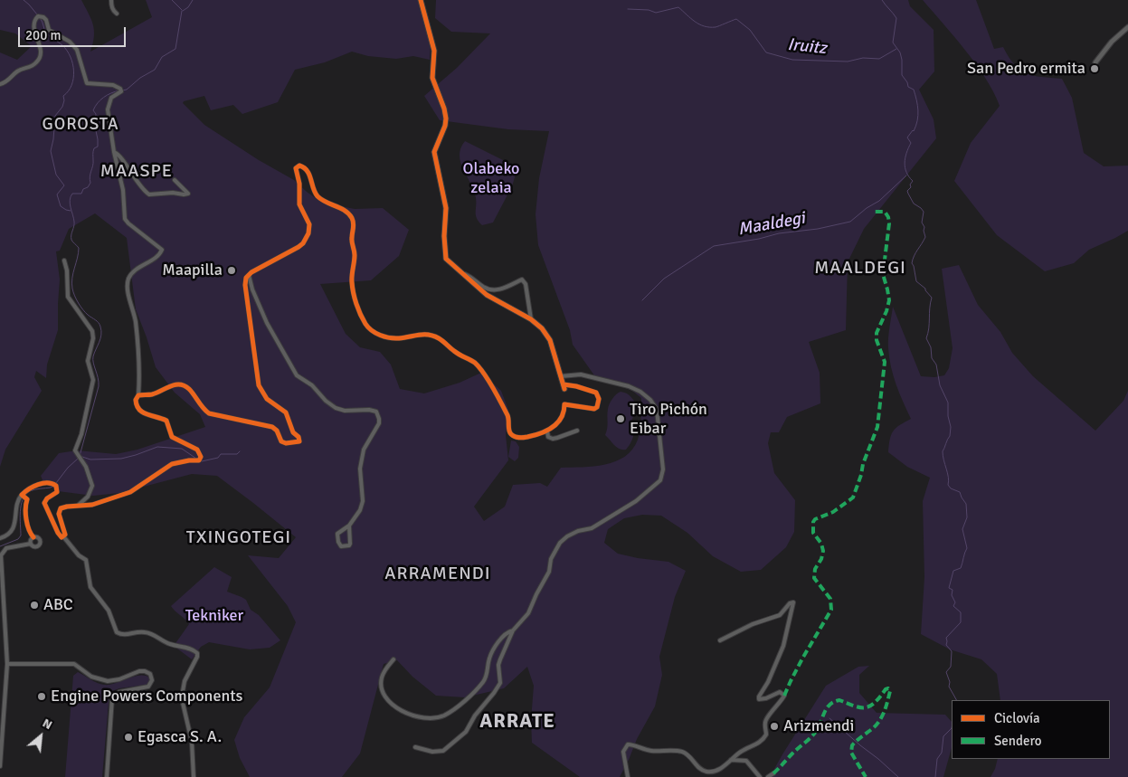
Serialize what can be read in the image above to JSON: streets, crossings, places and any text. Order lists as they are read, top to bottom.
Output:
{
  "districts": [
    "GOROSTA",
    "MAASPE",
    "MAALDEGI",
    "TXINGOTEGI",
    "ARRAMENDI",
    "ARRATE"
  ],
  "water": ["Iruitz", "Maaldegi"],
  "parks": ["Olabeko zelaia", "Tekniker"],
  "places": [
    "San Pedro ermita",
    "Maapilla",
    "Tiro Pichón Eibar",
    "ABC",
    "Engine Powers Components",
    "Arizmendi",
    "Egasca S. A."
  ],
  "legend": ["Ciclovía", "Sendero"],
  "scale_bar": "200 m",
  "north": "top right"
}
